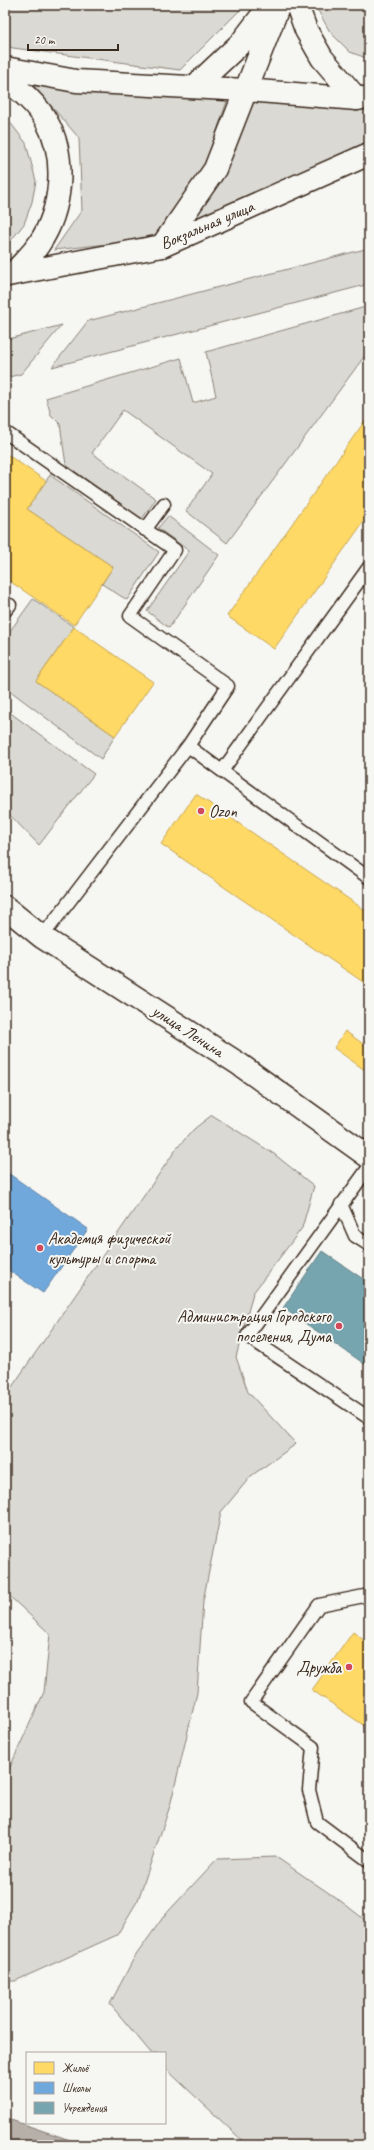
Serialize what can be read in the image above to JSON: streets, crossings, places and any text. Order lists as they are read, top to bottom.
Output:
{
  "streets": {
    "main road": ["Вокзальная улица", "улица Ленина"]
  },
  "places": [
    "Ozon",
    "Академия физической культуры и спорта",
    "Администрация Городского поселения, Дума",
    "Дружба"
  ],
  "legend": ["Жильё", "Школы", "Учреждения"],
  "scale_bar": "20 m"
}
